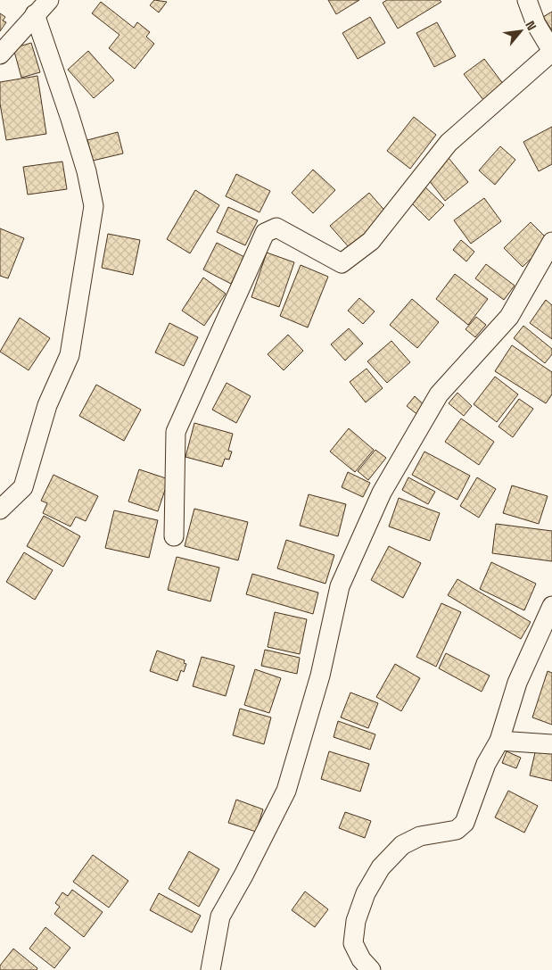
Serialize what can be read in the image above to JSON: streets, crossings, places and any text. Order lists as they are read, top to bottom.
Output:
{
  "north": "top right"
}
